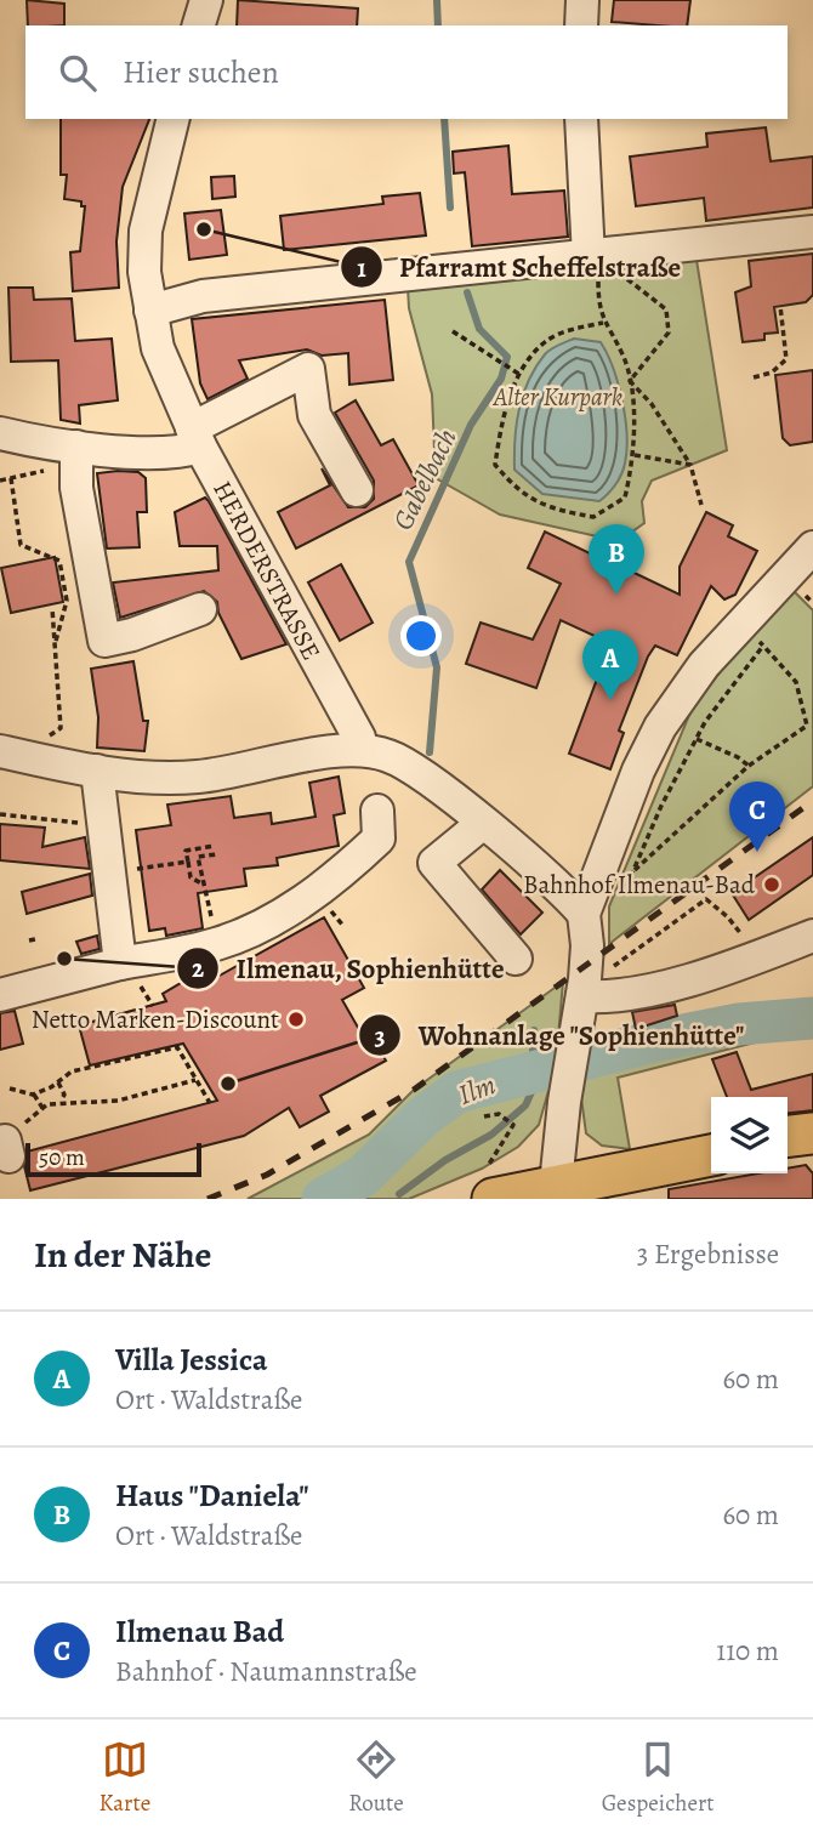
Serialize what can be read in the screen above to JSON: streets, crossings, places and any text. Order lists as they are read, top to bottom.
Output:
{
  "streets": {
    "street": ["HERDERSTRASSE"]
  },
  "water": ["Gabelbach", "Ilm"],
  "parks": ["Alter Kurpark"],
  "places": [
    "Pfarramt Scheffelstraße",
    "Bahnhof Ilmenau-Bad",
    "Ilmenau, Sophienhütte",
    "Netto Marken-Discount",
    "Wohnanlage \"Sophienhütte\""
  ],
  "scale_bar": "50 m",
  "page": {
    "search": "Hier suchen",
    "pins": ["B", "A", "C"],
    "scale": "50 m",
    "heading": ["In der Nähe", "3 Ergebnisse"],
    "list": [
      {
        "mark": "A",
        "name": "Villa Jessica",
        "note": "Ort · Waldstraße",
        "value": "60 m"
      },
      {
        "mark": "B",
        "name": "Haus \"Daniela\"",
        "note": "Ort · Waldstraße",
        "value": "60 m"
      },
      {
        "mark": "C",
        "name": "Ilmenau Bad",
        "note": "Bahnhof · Naumannstraße",
        "value": "110 m"
      }
    ],
    "nav": ["Karte", "Route", "Gespeichert"]
  }
}
